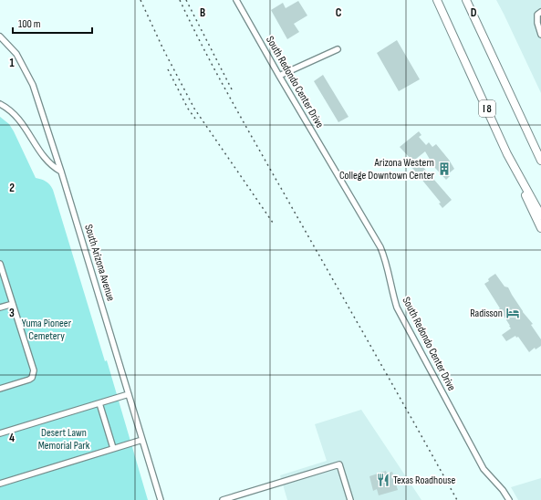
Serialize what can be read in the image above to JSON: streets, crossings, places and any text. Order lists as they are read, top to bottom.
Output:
{
  "streets": {
    "highway": ["I 8"],
    "street": ["South Redondo Center Drive", "South Arizona Avenue"]
  },
  "parks": ["Yuma Pioneer Cemetery", "Desert Lawn Memorial Park"],
  "places": {
    "building": ["Arizona Western College Downtown Center"],
    "hotel": ["Radisson"],
    "restaurant": ["Texas Roadhouse"]
  },
  "scale_bar": "100 m",
  "grid": {
    "columns": ["B", "C", "D"],
    "rows": [
      "1",
      "2",
      "3",
      "4"
    ]
  }
}
